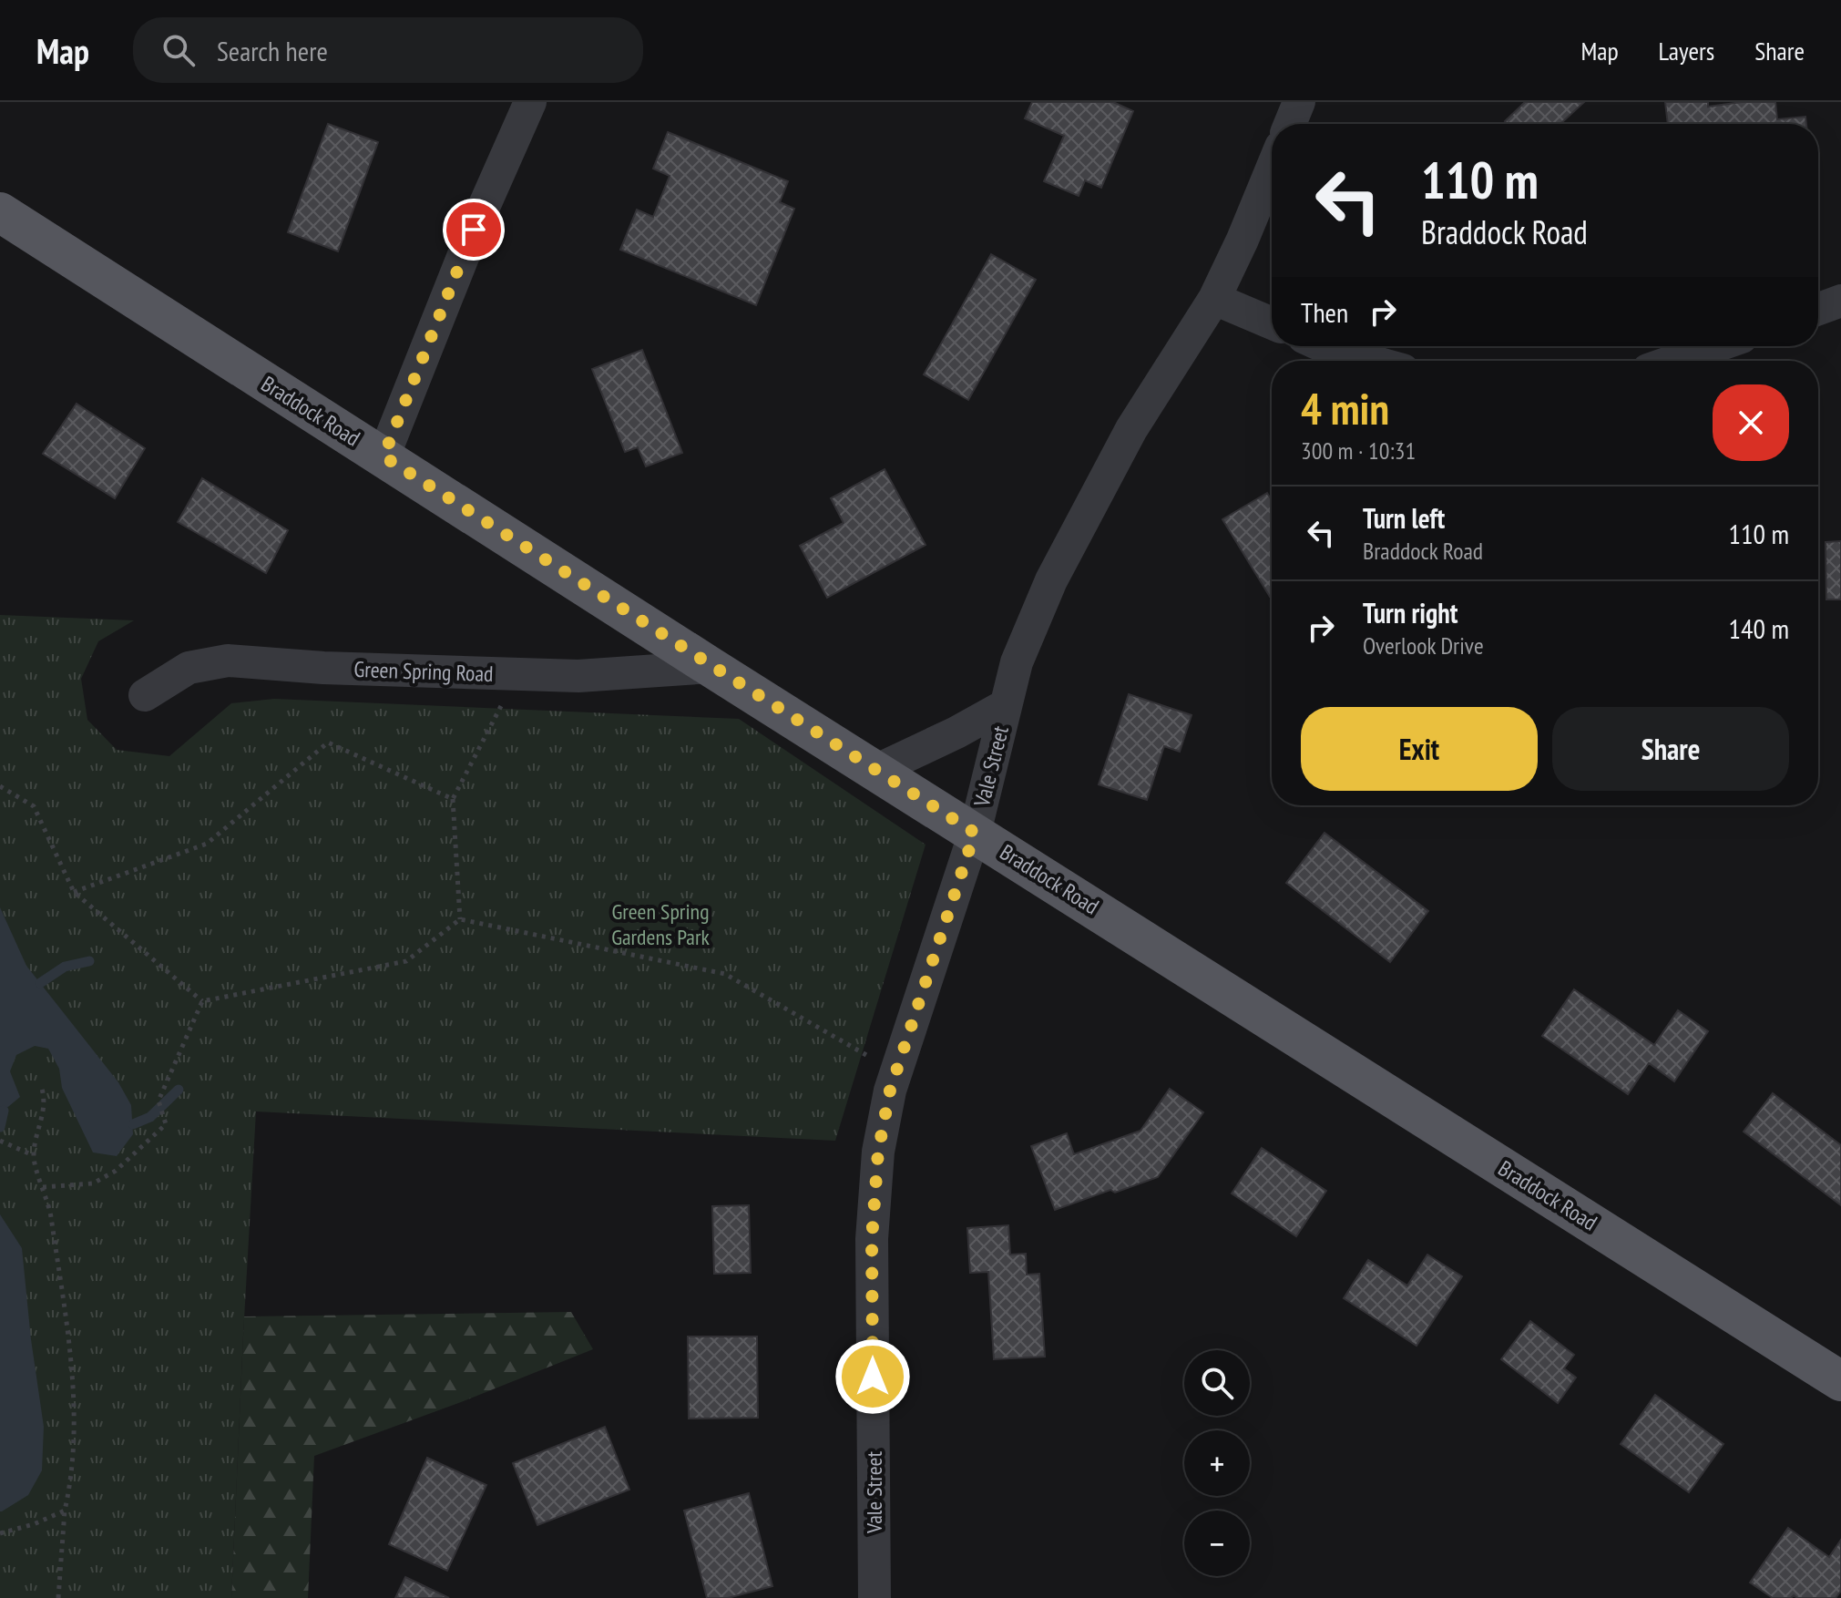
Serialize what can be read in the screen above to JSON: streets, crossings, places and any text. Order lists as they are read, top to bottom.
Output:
{
  "streets": {
    "main road": ["Braddock Road"],
    "street": ["Green Spring Road", "Vale Street"]
  },
  "crossings": [
    ["Braddock Road", "Green Spring Road"],
    ["Braddock Road", "Vale Street"]
  ],
  "parks": ["Green Spring Gardens Park"],
  "page": {
    "header": "Map",
    "search": "Search here",
    "nav": ["Map", "Layers", "Share"],
    "turn": ["110 m", "Braddock Road"],
    "then": "Then",
    "heading": ["4 min", "300 m · 10:31"],
    "list": [
      {
        "name": "Turn left",
        "note": "Braddock Road",
        "value": "110 m"
      },
      {
        "name": "Turn right",
        "note": "Overlook Drive",
        "value": "140 m"
      }
    ],
    "buttons": ["Exit", "Share"],
    "map_buttons": ["+", "−"]
  }
}
